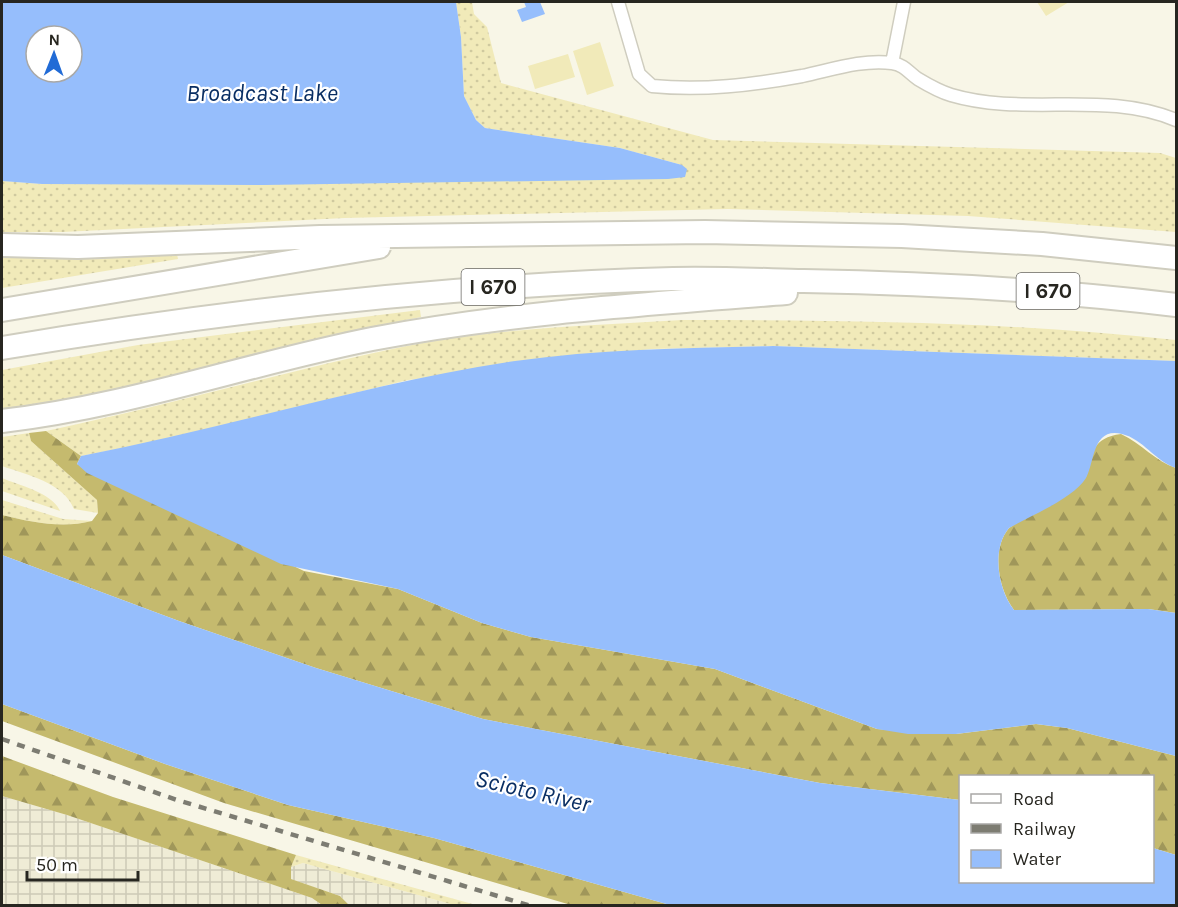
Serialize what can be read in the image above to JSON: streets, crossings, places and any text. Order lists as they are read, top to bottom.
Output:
{
  "streets": {
    "highway": ["I 670"]
  },
  "water": ["Broadcast Lake", "Scioto River"],
  "legend": ["Road", "Railway", "Water"],
  "scale_bar": "50 m",
  "north": "top"
}
